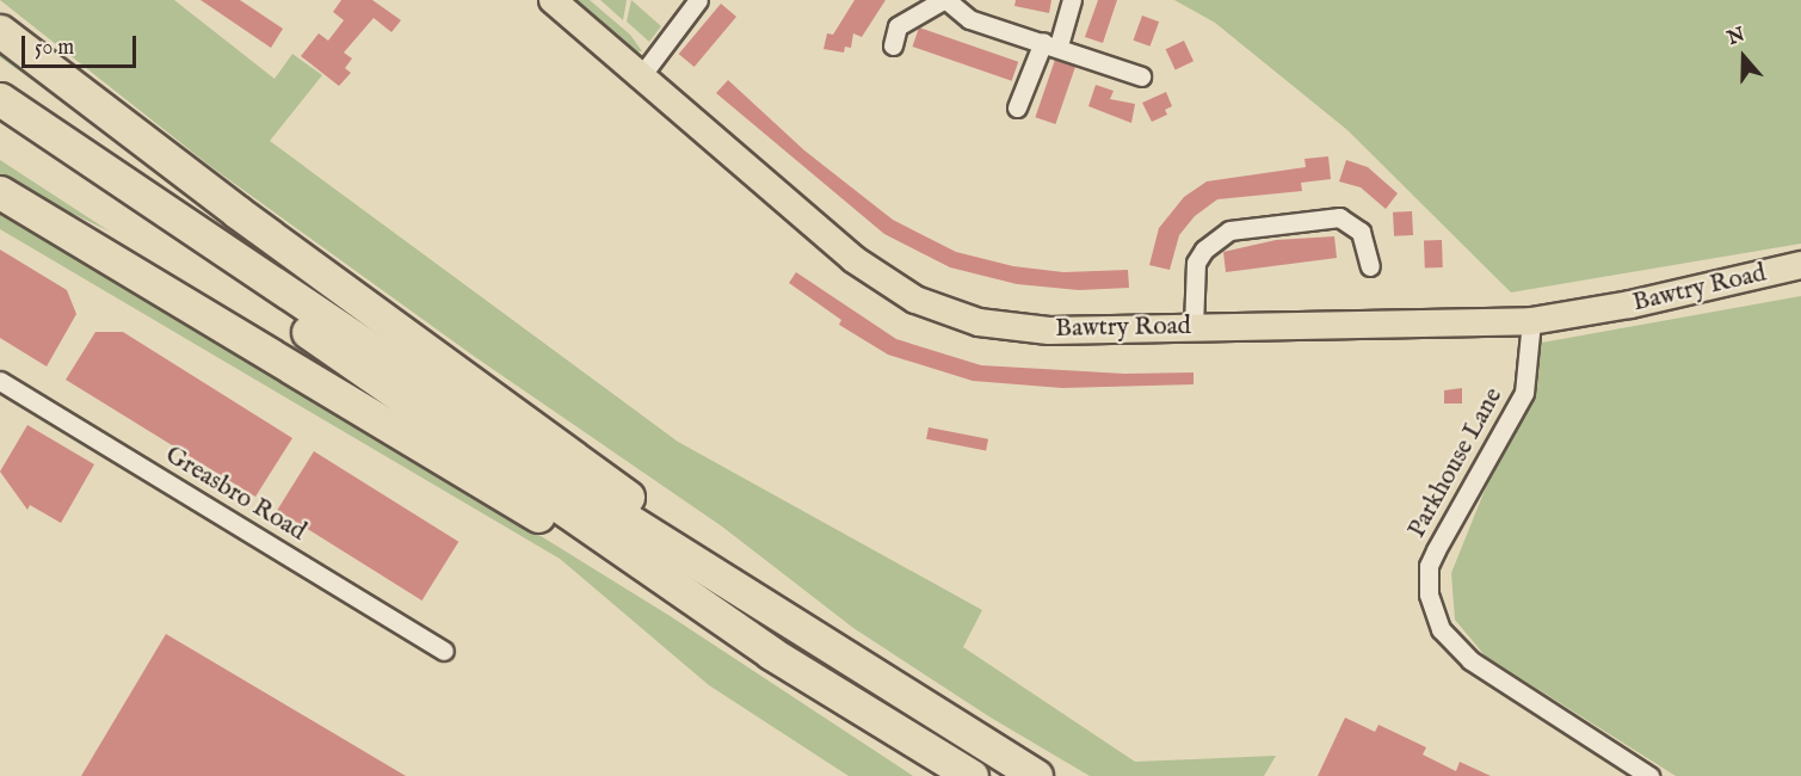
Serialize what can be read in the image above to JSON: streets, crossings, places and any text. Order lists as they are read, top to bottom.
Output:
{
  "streets": {
    "main road": ["Bawtry Road"],
    "street": ["Parkhouse Lane", "Greasbro Road"]
  },
  "crossings": [
    ["Bawtry Road", "Parkhouse Lane"]
  ],
  "scale_bar": "50 m",
  "north": "top"
}
